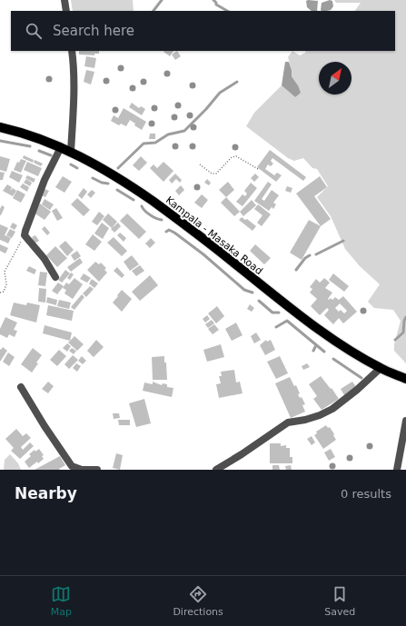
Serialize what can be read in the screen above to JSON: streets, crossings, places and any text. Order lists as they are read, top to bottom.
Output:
{
  "streets": {
    "main road": ["Kampala - Masaka Road"]
  },
  "north": "top right",
  "page": {
    "search": "Search here",
    "heading": ["Nearby", "0 results"],
    "nav": ["Map", "Directions", "Saved"]
  }
}
